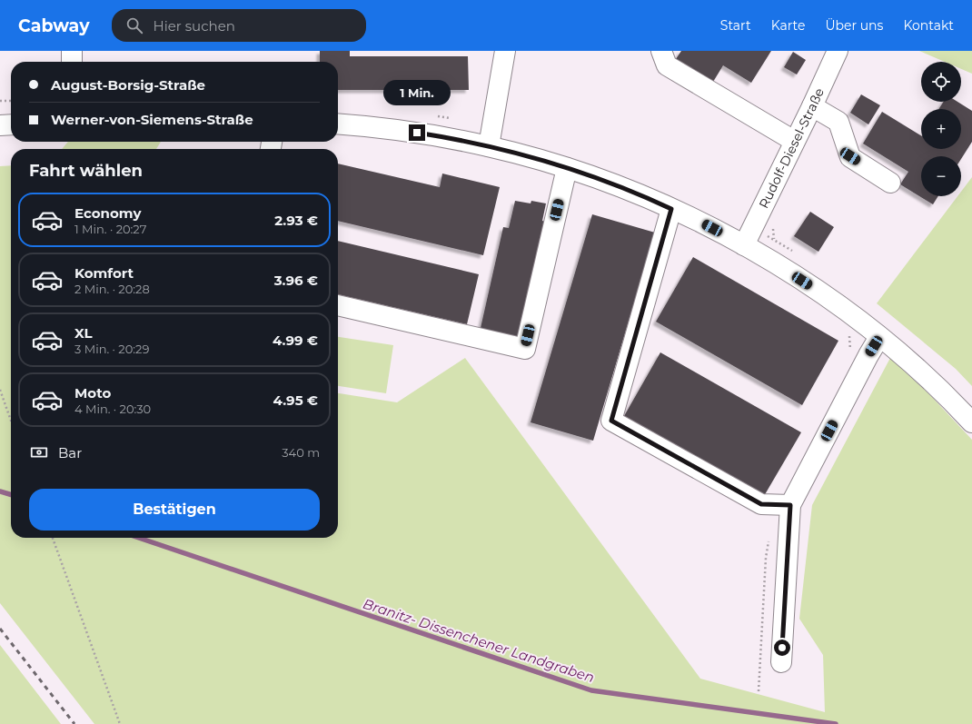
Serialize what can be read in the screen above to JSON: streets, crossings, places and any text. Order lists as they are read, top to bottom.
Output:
{
  "streets": {
    "street": ["Rudolf-Diesel-Straße"]
  },
  "water": ["Branitz- Dissenchener Landgraben"],
  "page": {
    "header": "Cabway",
    "search": "Hier suchen",
    "nav": [
      "Start",
      "Karte",
      "Über uns",
      "Kontakt"
    ],
    "map_buttons": ["+", "−"],
    "banner": ["August-Borsig-Straße", "Werner-von-Siemens-Straße"],
    "bubble": "1 Min.",
    "heading": "Fahrt wählen",
    "list": [
      {
        "name": "Economy",
        "note": "1 Min. · 20:27",
        "value": "2.93 €"
      },
      {
        "name": "Komfort",
        "note": "2 Min. · 20:28",
        "value": "3.96 €"
      },
      {
        "name": "XL",
        "note": "3 Min. · 20:29",
        "value": "4.99 €"
      },
      {
        "name": "Moto",
        "note": "4 Min. · 20:30",
        "value": "4.95 €"
      }
    ],
    "pay": ["Bar", "340 m"],
    "buttons": "Bestätigen"
  }
}
